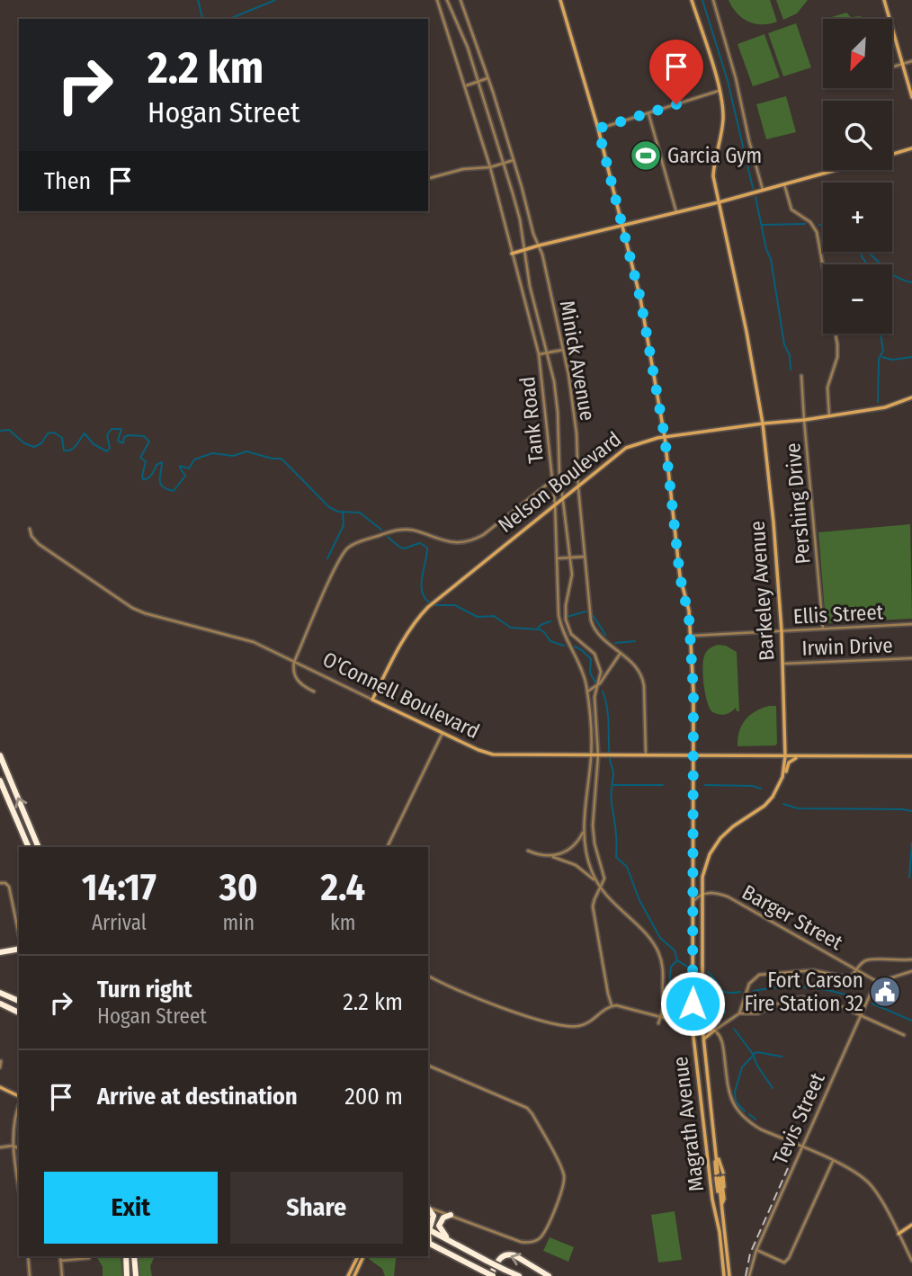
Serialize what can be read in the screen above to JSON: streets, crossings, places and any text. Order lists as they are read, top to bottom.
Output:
{
  "streets": {
    "main road": [
      "Nelson Boulevard",
      "Barkeley Avenue",
      "O'Connell Boulevard",
      "Magrath Avenue"
    ],
    "street": [
      "Minick Avenue",
      "Tank Road",
      "Pershing Drive",
      "Ellis Street",
      "Irwin Drive",
      "Barger Street",
      "Tevis Street"
    ]
  },
  "crossings": [
    ["Minick Avenue", "Nelson Boulevard"],
    ["Minick Avenue", "O'Connell Boulevard"],
    ["Tank Road", "Nelson Boulevard"],
    ["Tank Road", "O'Connell Boulevard"],
    ["Nelson Boulevard", "Pershing Drive"],
    ["Nelson Boulevard", "Barkeley Avenue"],
    ["Nelson Boulevard", "O'Connell Boulevard"],
    ["Nelson Boulevard", "Magrath Avenue"],
    ["Pershing Drive", "Ellis Street"],
    ["Barkeley Avenue", "Ellis Street"],
    ["Barkeley Avenue", "Irwin Drive"],
    ["Barkeley Avenue", "O'Connell Boulevard"],
    ["Barkeley Avenue", "Barger Street"],
    ["Ellis Street", "Magrath Avenue"],
    ["O'Connell Boulevard", "Magrath Avenue"],
    ["Barger Street", "Tevis Street"]
  ],
  "places": {
    "sports": ["Garcia Gym"],
    "public building": ["Fort Carson Fire Station 32"]
  },
  "north": "bottom left",
  "page": {
    "map_buttons": ["+", "−"],
    "turn": ["2.2 km", "Hogan Street"],
    "then": "Then",
    "eta": [
      "14:17",
      "Arrival",
      "30",
      "min",
      "2.4",
      "km"
    ],
    "list": [
      {
        "name": "Turn right",
        "note": "Hogan Street",
        "value": "2.2 km"
      },
      {
        "name": "Arrive at destination",
        "value": "200 m"
      }
    ],
    "buttons": ["Exit", "Share"]
  }
}
